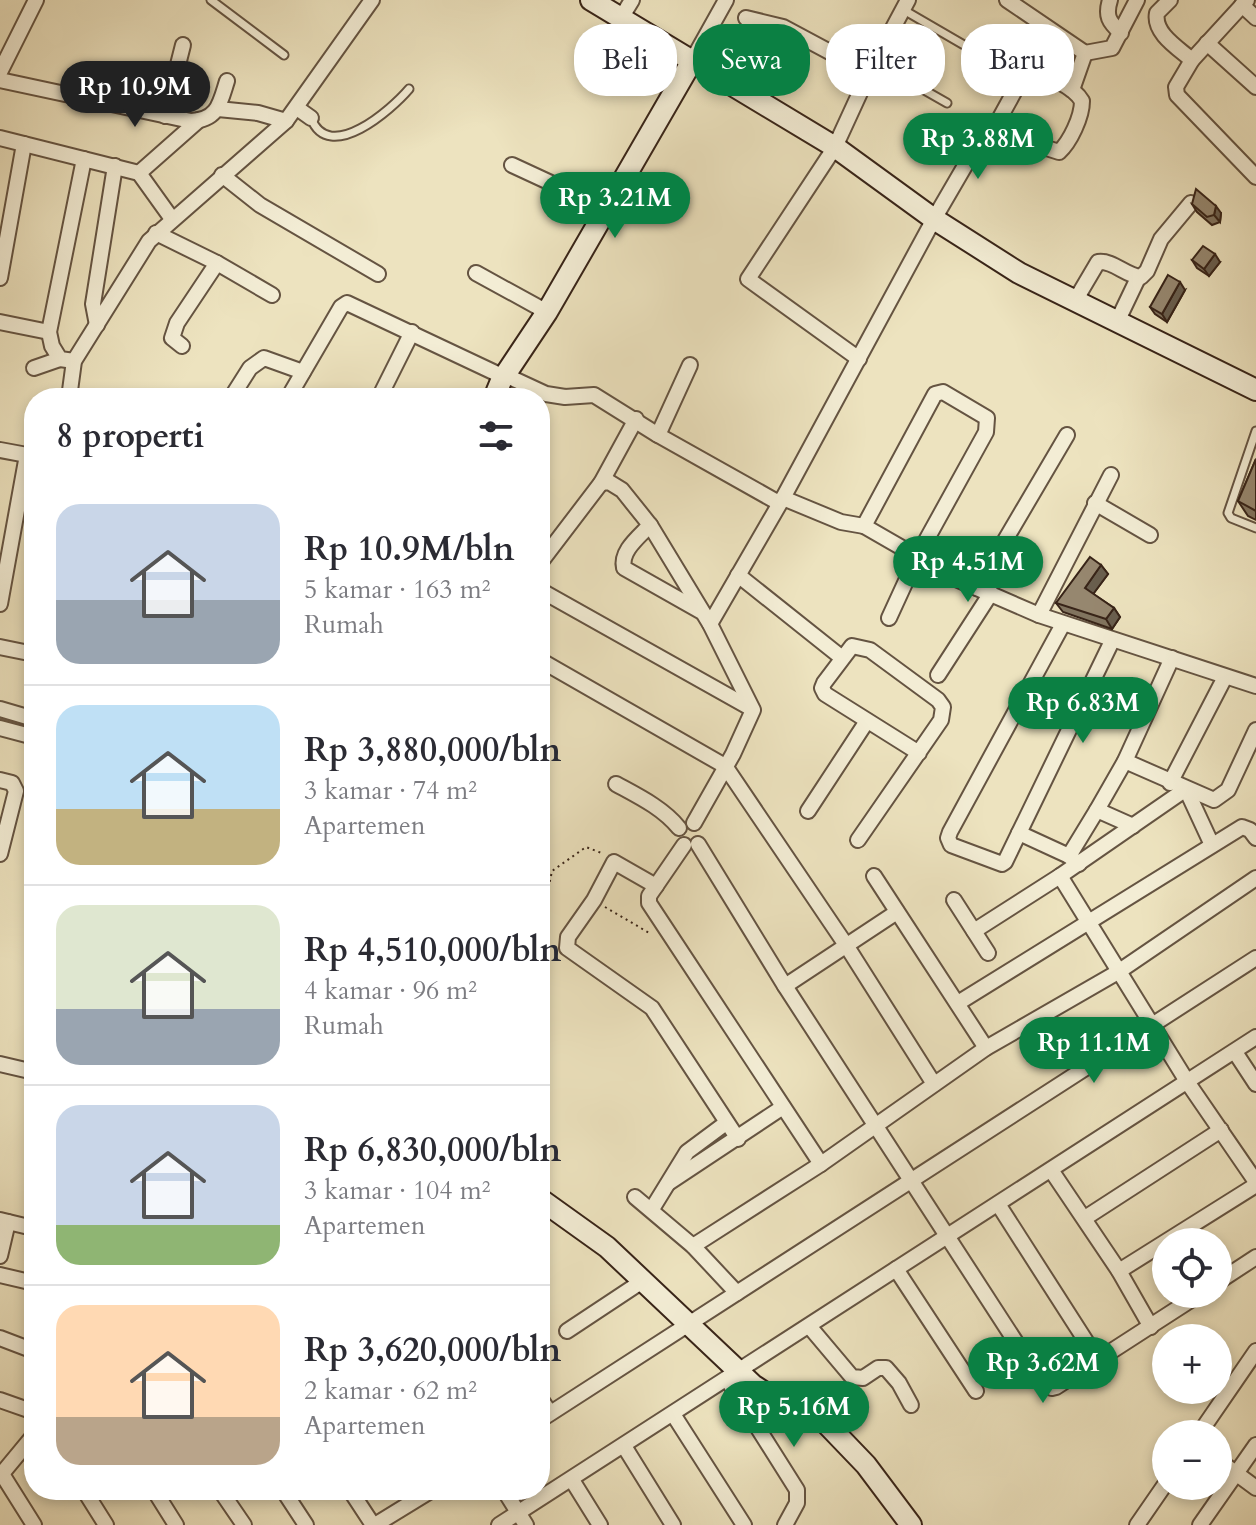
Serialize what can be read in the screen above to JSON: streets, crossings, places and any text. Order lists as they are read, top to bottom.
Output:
{
  "page": {
    "chip": [
      "Beli",
      "Sewa",
      "Filter",
      "Baru"
    ],
    "price": [
      "Rp 10.9M",
      "Rp 3.88M",
      "Rp 3.21M",
      "Rp 4.51M",
      "Rp 6.83M",
      "Rp 11.1M",
      "Rp 3.62M",
      "Rp 5.16M"
    ],
    "heading": "8 properti",
    "list": [
      {
        "name": "Rp 10.9M/bln",
        "note": "5 kamar · 163 m² · Rumah"
      },
      {
        "name": "Rp 3,880,000/bln",
        "note": "3 kamar · 74 m² · Apartemen"
      },
      {
        "name": "Rp 4,510,000/bln",
        "note": "4 kamar · 96 m² · Rumah"
      },
      {
        "name": "Rp 6,830,000/bln",
        "note": "3 kamar · 104 m² · Apartemen"
      },
      {
        "name": "Rp 3,620,000/bln",
        "note": "2 kamar · 62 m² · Apartemen"
      }
    ],
    "map_buttons": ["+", "−"]
  }
}
